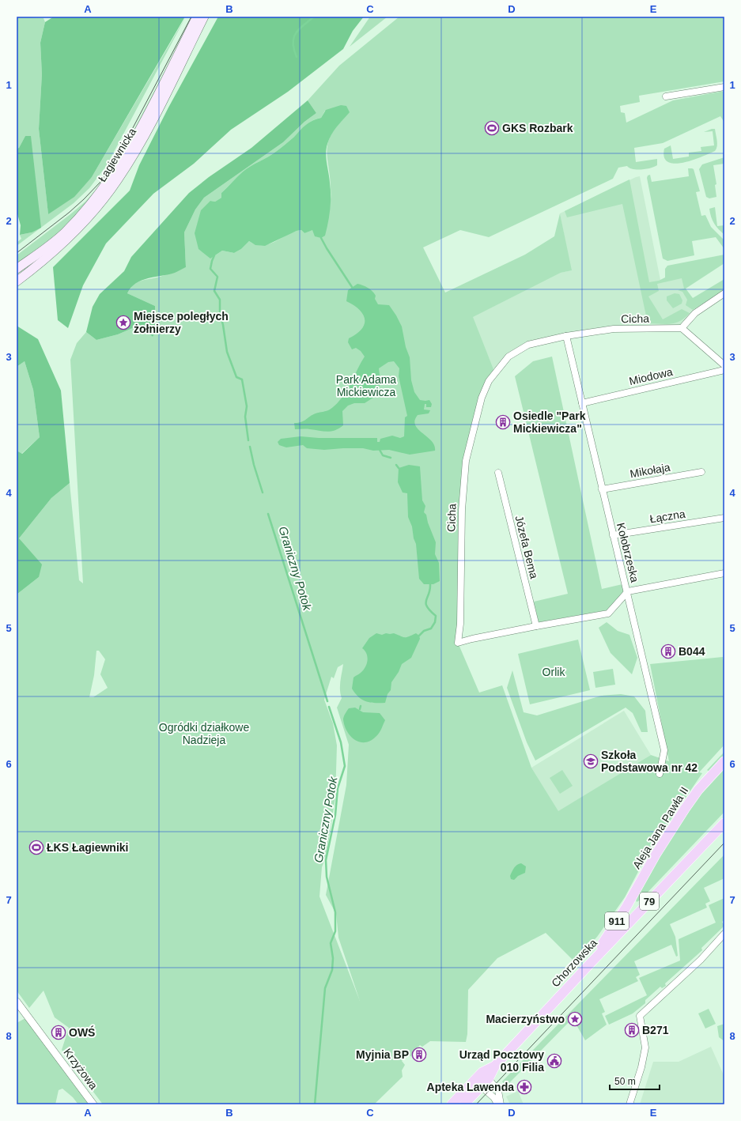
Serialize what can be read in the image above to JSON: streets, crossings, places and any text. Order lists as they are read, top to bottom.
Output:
{
  "streets": {
    "main road": [
      "Łagiewnicka",
      "Aleja Jana Pawła II",
      "79",
      "911",
      "Chorzowska"
    ],
    "street": [
      "Cicha",
      "Miodowa",
      "Mikołaja",
      "Łączna",
      "Józefa Bema",
      "Kołobrzeska",
      "Krzyżowa"
    ]
  },
  "crossings": [
    ["Cicha", "Józefa Bema"],
    ["Cicha", "Kołobrzeska"],
    ["Miodowa", "Kołobrzeska"],
    ["Mikołaja", "Kołobrzeska"],
    ["Łączna", "Kołobrzeska"],
    ["Aleja Jana Pawła II", "Chorzowska"]
  ],
  "water": ["Graniczny Potok"],
  "parks": ["Park Adama Mickiewicza", "Orlik", "Ogródki działkowe Nadzieja"],
  "places": {
    "sports": ["GKS Rozbark", "ŁKS Łagiewniki"],
    "place": ["Miejsce poległych żołnierzy", "Macierzyństwo"],
    "building": [
      "Osiedle \"Park Mickiewicza\"",
      "B044",
      "B271",
      "OWŚ",
      "Myjnia BP"
    ],
    "school or university": ["Szkoła Podstawowa nr 42"],
    "public building": ["Urząd Pocztowy 010 Filia"],
    "pharmacy": ["Apteka Lawenda"]
  },
  "scale_bar": "50 m",
  "grid": {
    "columns": [
      "A",
      "B",
      "C",
      "D",
      "E"
    ],
    "rows": [
      "1",
      "2",
      "3",
      "4",
      "5",
      "6",
      "7",
      "8"
    ]
  }
}
